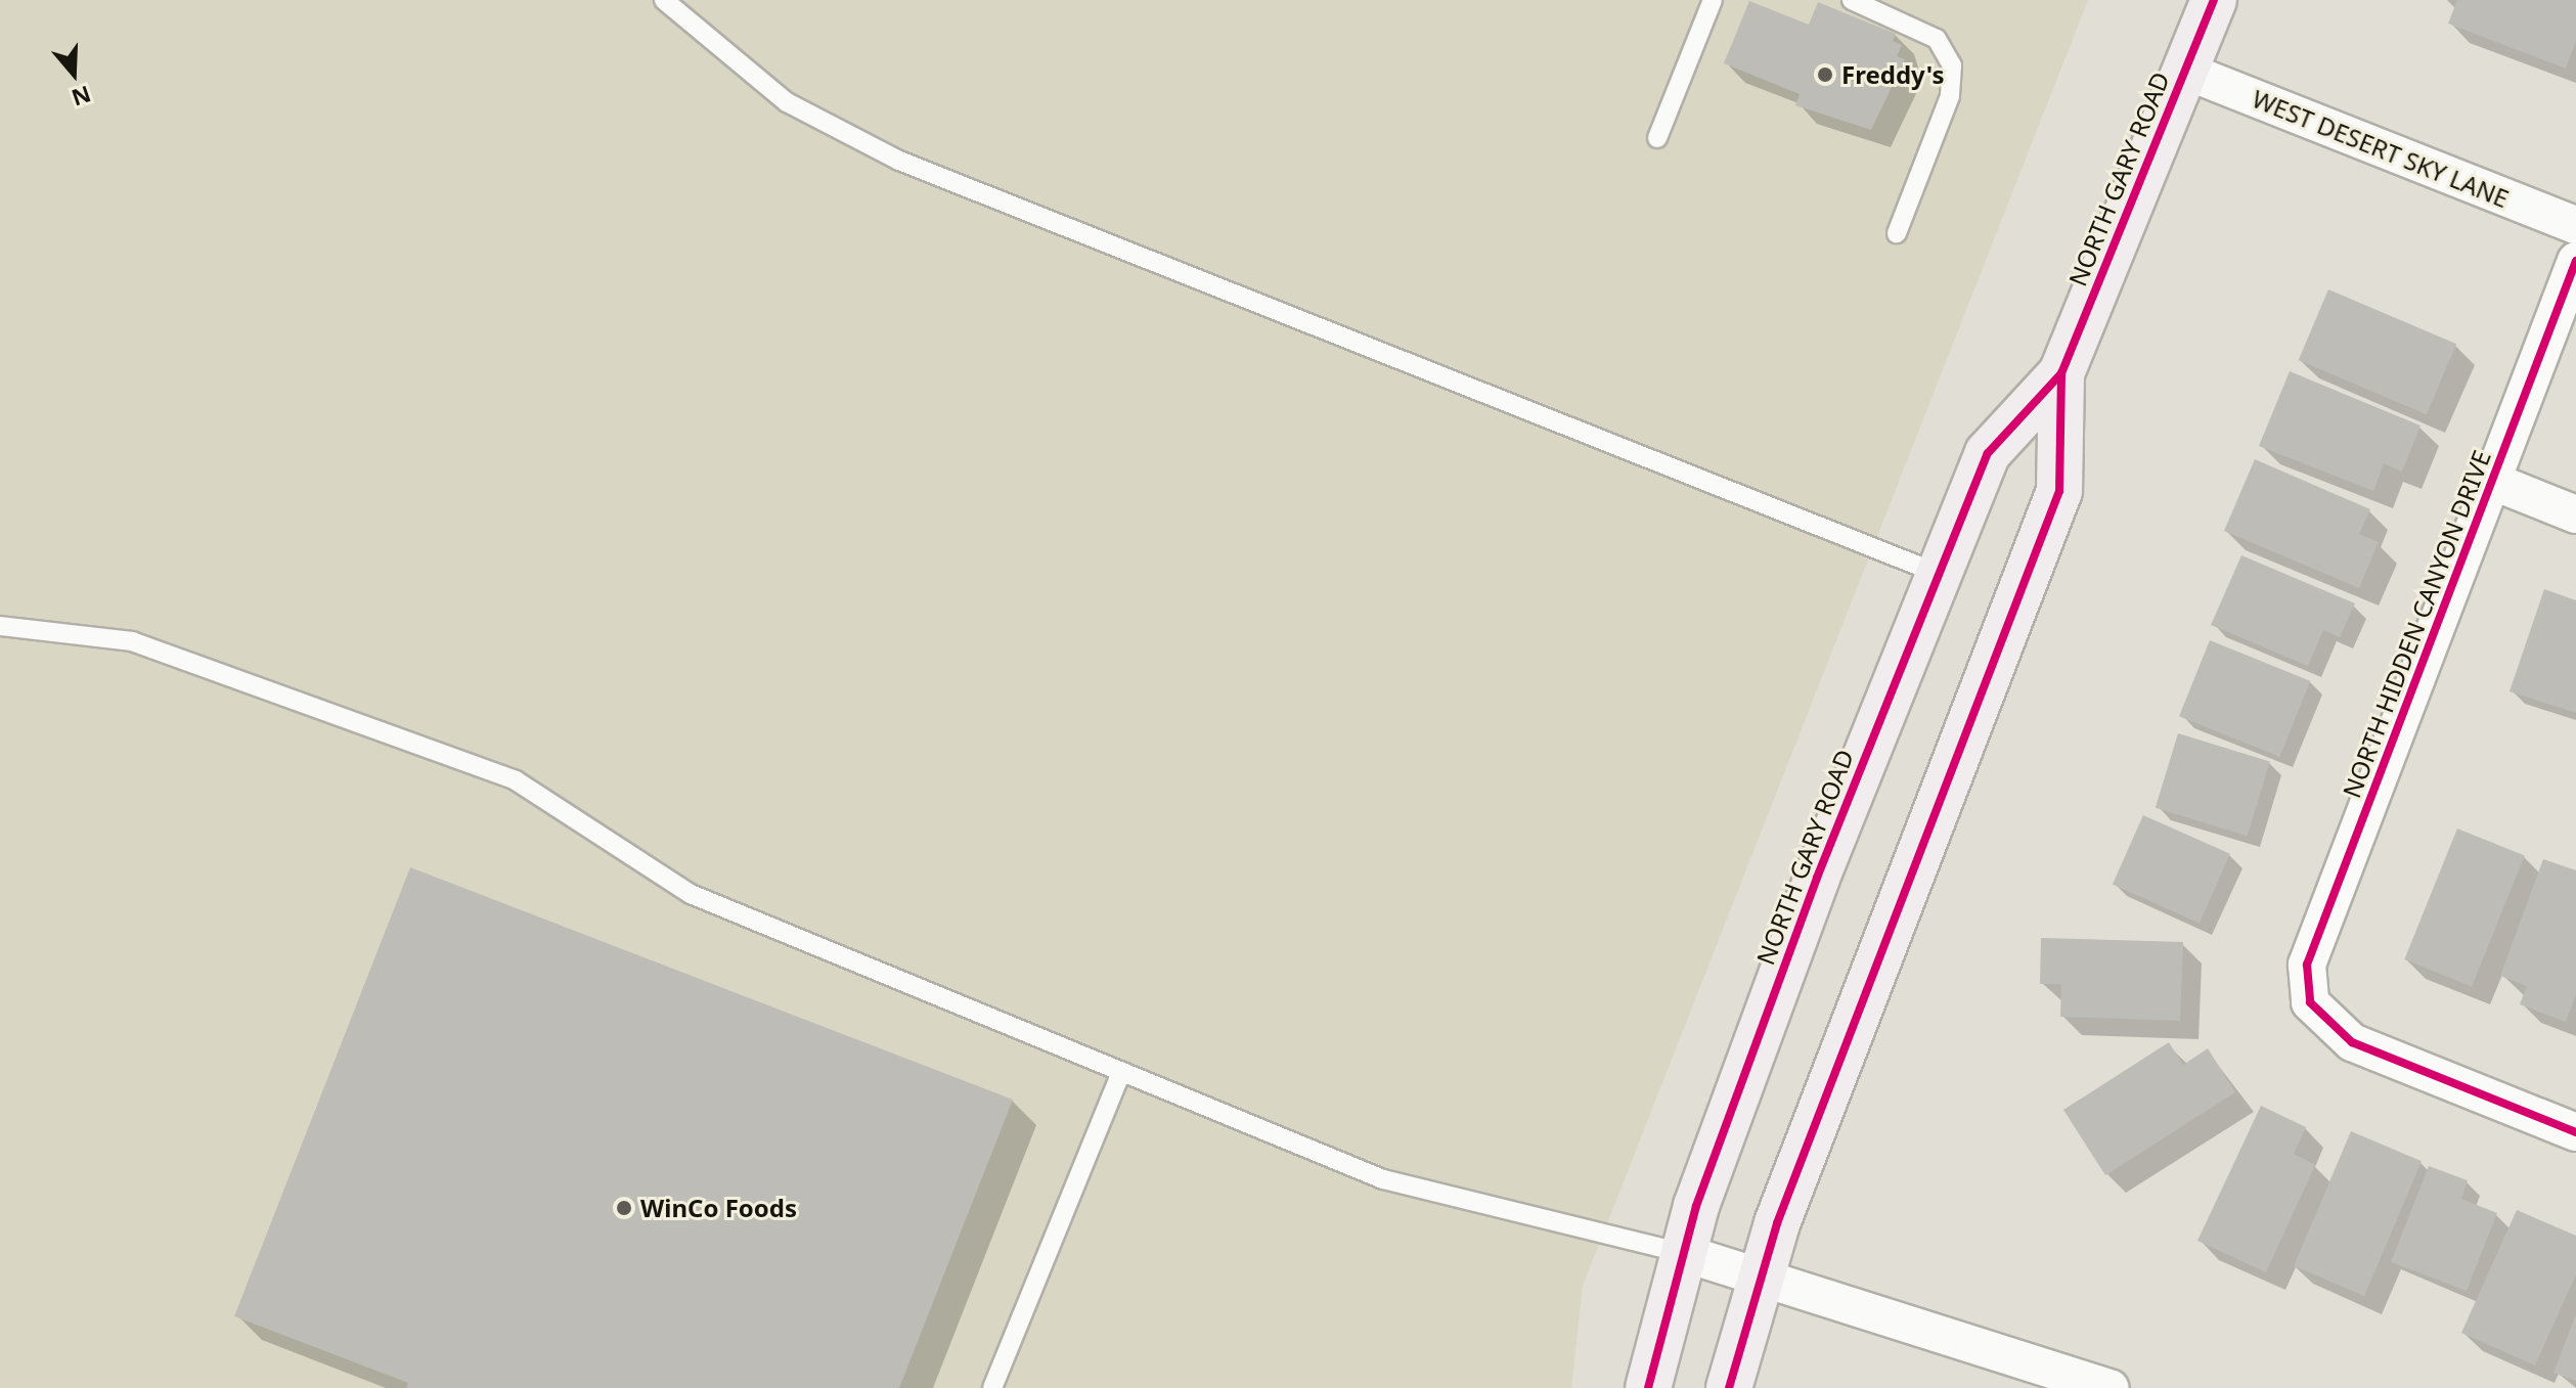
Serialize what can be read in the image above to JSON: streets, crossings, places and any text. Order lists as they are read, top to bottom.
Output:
{
  "streets": {
    "main road": ["NORTH GARY ROAD"],
    "street": ["WEST DESERT SKY LANE", "NORTH HIDDEN CANYON DRIVE"]
  },
  "crossings": [
    ["WEST DESERT SKY LANE", "NORTH GARY ROAD"]
  ],
  "places": ["Freddy's", "WinCo Foods"],
  "north": "bottom"
}
